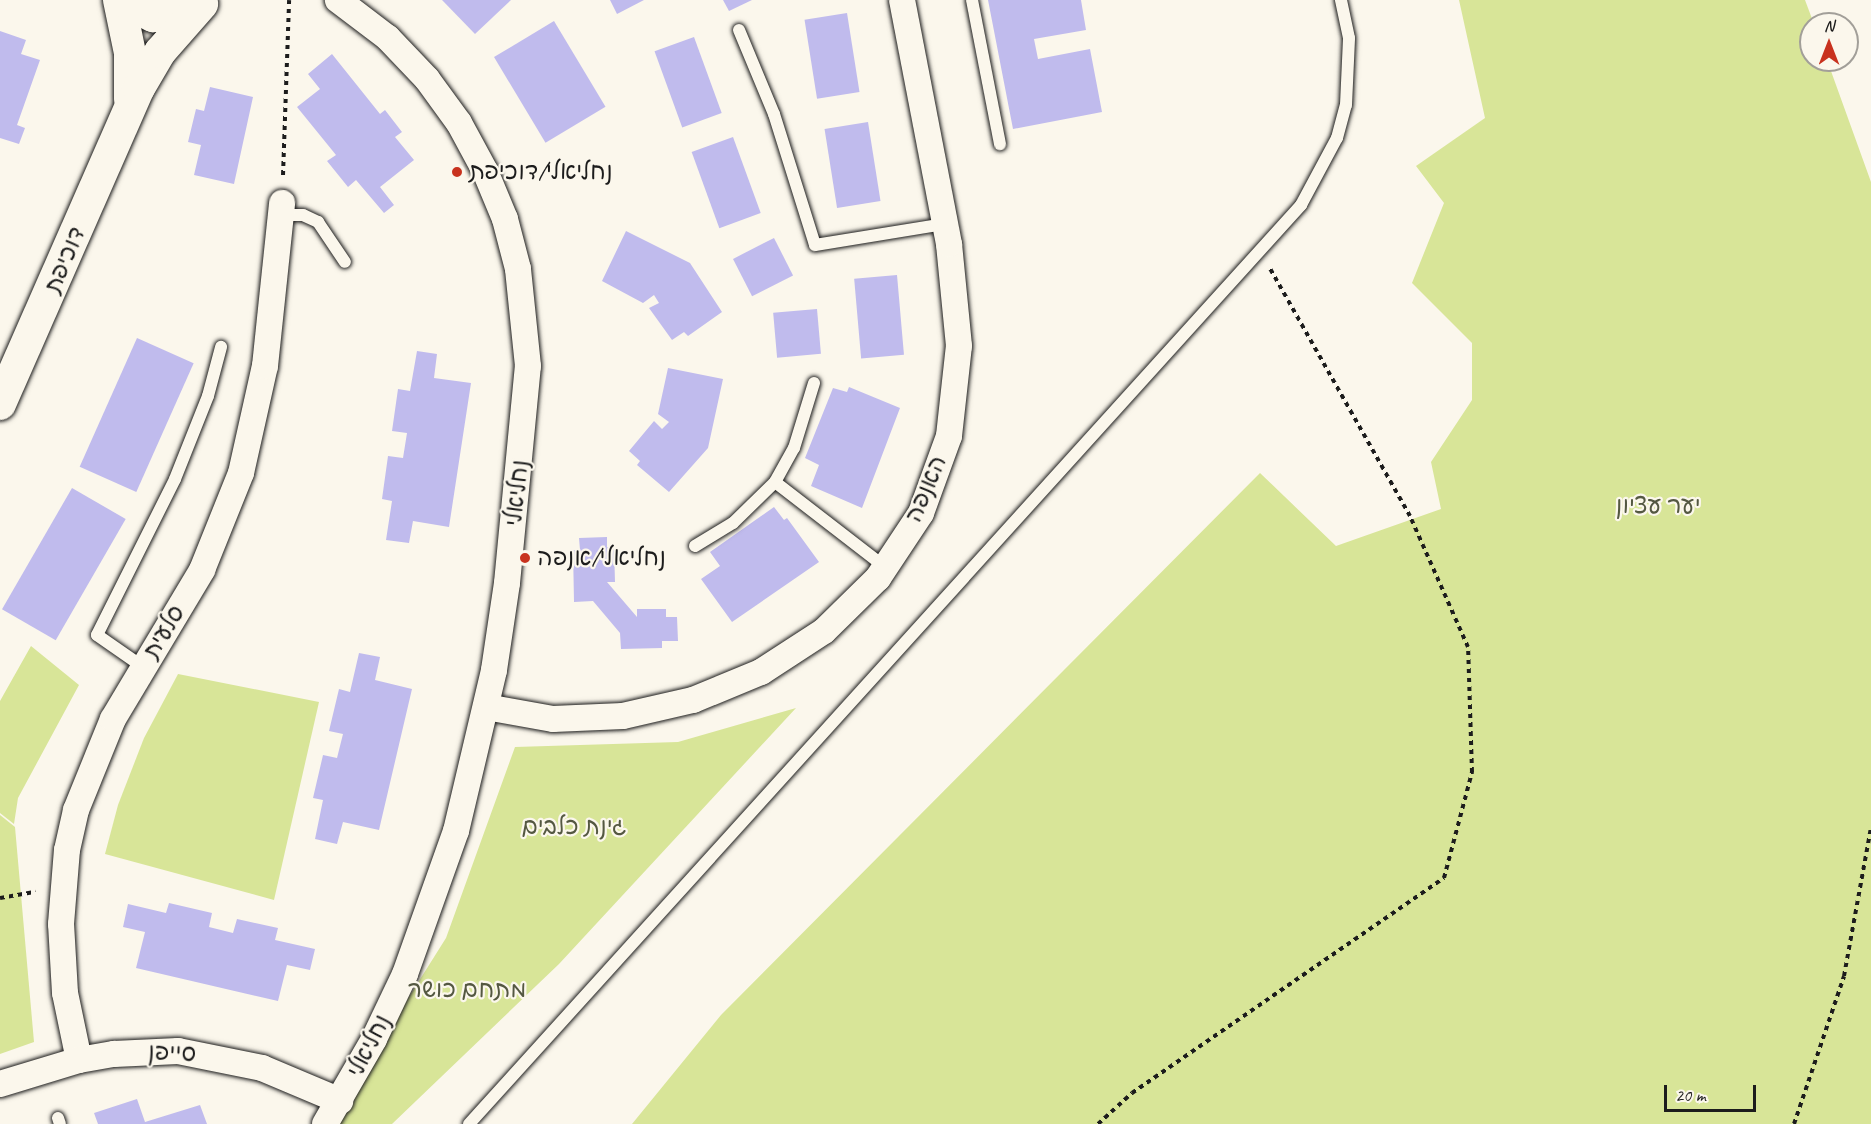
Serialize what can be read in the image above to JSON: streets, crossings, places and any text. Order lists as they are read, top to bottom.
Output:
{
  "streets": {
    "street": [
      "דוכיפת",
      "האנפה",
      "נחליאלי",
      "סלעית",
      "סייפן"
    ]
  },
  "crossings": [
    ["האנפה", "נחליאלי"],
    ["נחליאלי", "סייפן"],
    ["סלעית", "סייפן"]
  ],
  "parks": ["יער עציון", "גינת כלבים", "מתחם כושר"],
  "places": ["נחליאלי/דוכיפת", "נחליאלי/אנפה"],
  "scale_bar": "20 m",
  "north": "top"
}
